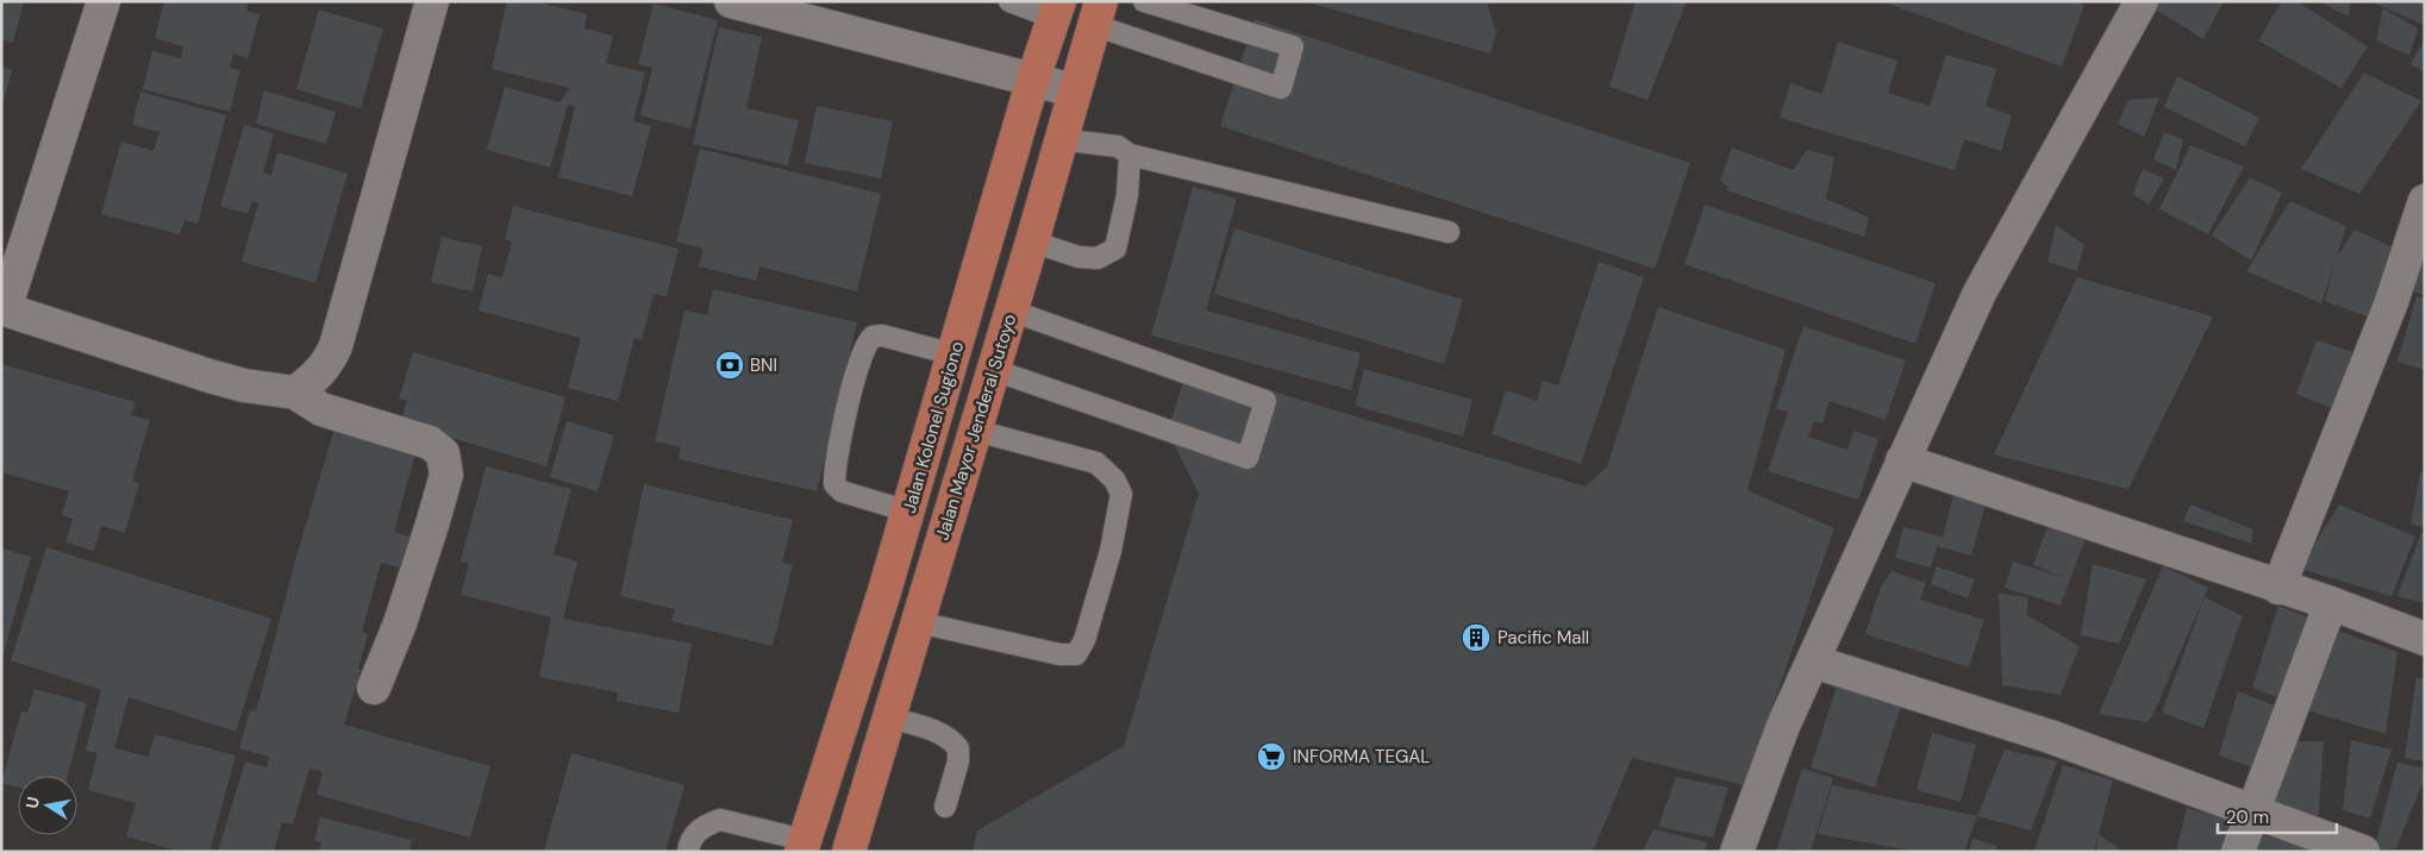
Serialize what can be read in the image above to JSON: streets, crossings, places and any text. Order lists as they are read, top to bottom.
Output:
{
  "streets": {
    "highway": ["Jalan Kolonel Sugiono", "Jalan Mayor Jenderal Sutoyo"]
  },
  "places": {
    "bank": ["BNI"],
    "building": ["Pacific Mall"],
    "supermarket": ["INFORMA TEGAL"]
  },
  "scale_bar": "20 m",
  "north": "left"
}
